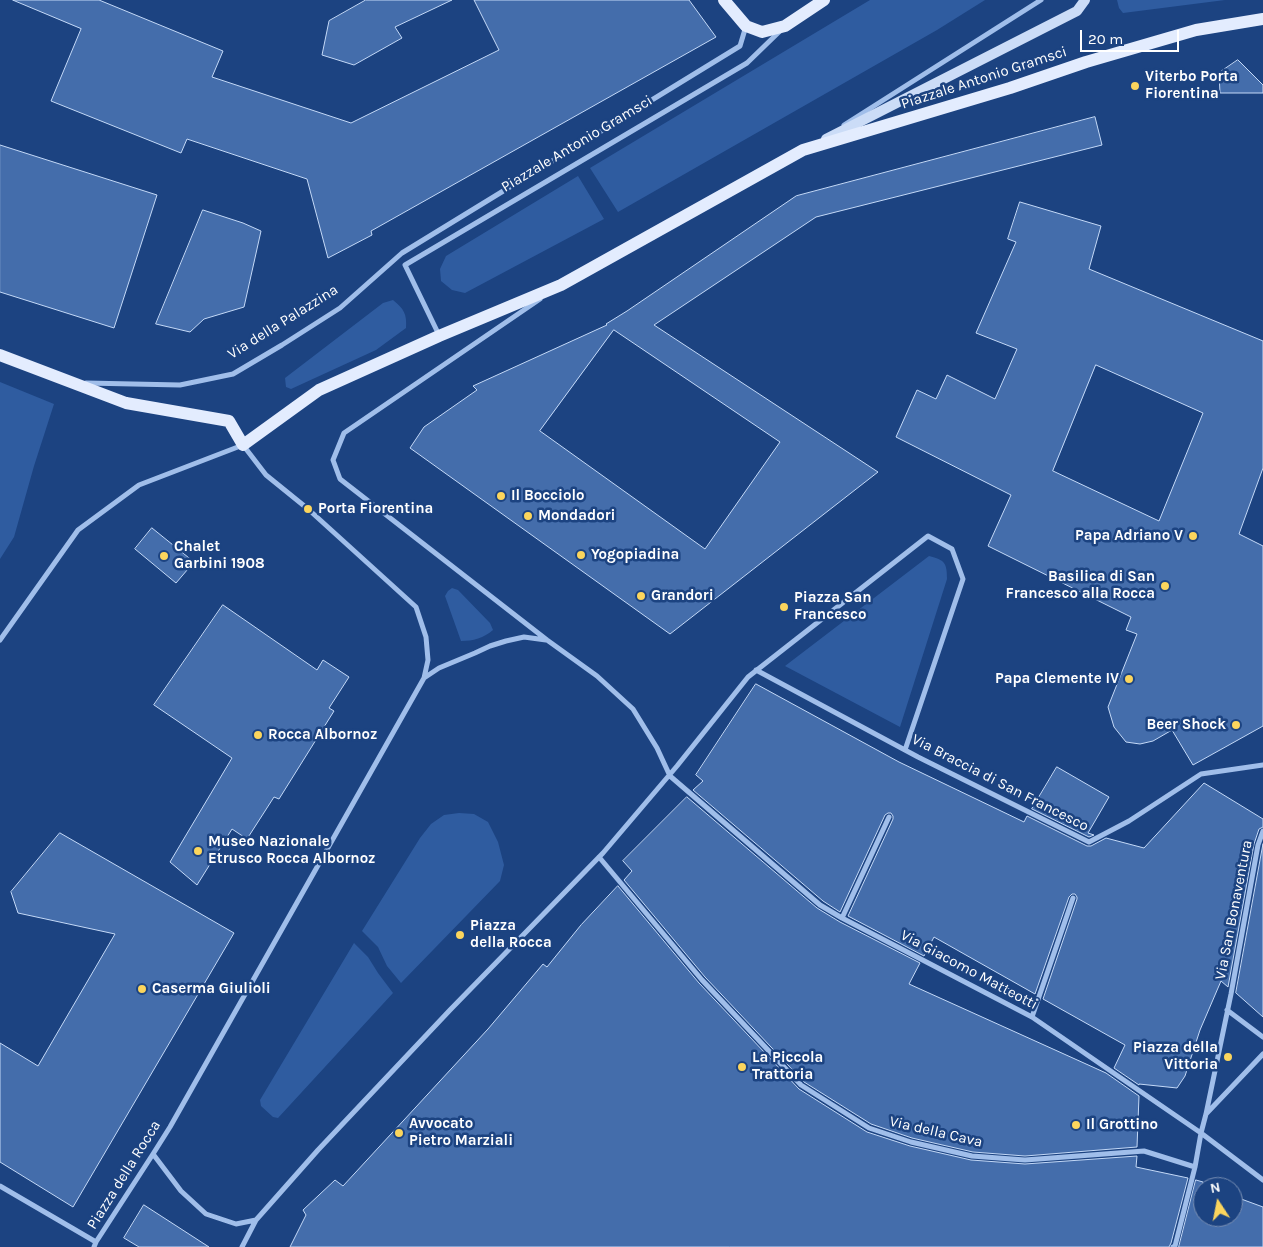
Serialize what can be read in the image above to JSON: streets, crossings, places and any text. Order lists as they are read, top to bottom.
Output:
{
  "streets": {
    "main road": ["Piazzale Antonio Gramsci", "Via della Palazzina"],
    "street": [
      "Via Braccia di San Francesco",
      "Via San Bonaventura",
      "Via Giacomo Matteotti",
      "Via della Cava",
      "Piazza della Rocca"
    ]
  },
  "crossings": [
    ["Piazzale Antonio Gramsci", "Via della Palazzina"],
    ["Piazzale Antonio Gramsci", "Piazza della Rocca"],
    ["Via della Palazzina", "Piazza della Rocca"]
  ],
  "places": [
    "Viterbo Porta Fiorentina",
    "Il Bocciolo",
    "Porta Fiorentina",
    "Mondadori",
    "Papa Adriano V",
    "Yogopiadina",
    "Chalet Garbini 1908",
    "Basilica di San Francesco alla Rocca",
    "Grandori",
    "Piazza San Francesco",
    "Papa Clemente IV",
    "Beer Shock",
    "Rocca Albornoz",
    "Museo Nazionale Etrusco Rocca Albornoz",
    "Piazza della Rocca",
    "Caserma Giulioli",
    "Piazza della Vittoria",
    "La Piccola Trattoria",
    "Il Grottino",
    "Avvocato Pietro Marziali"
  ],
  "scale_bar": "20 m",
  "north": "top"
}
